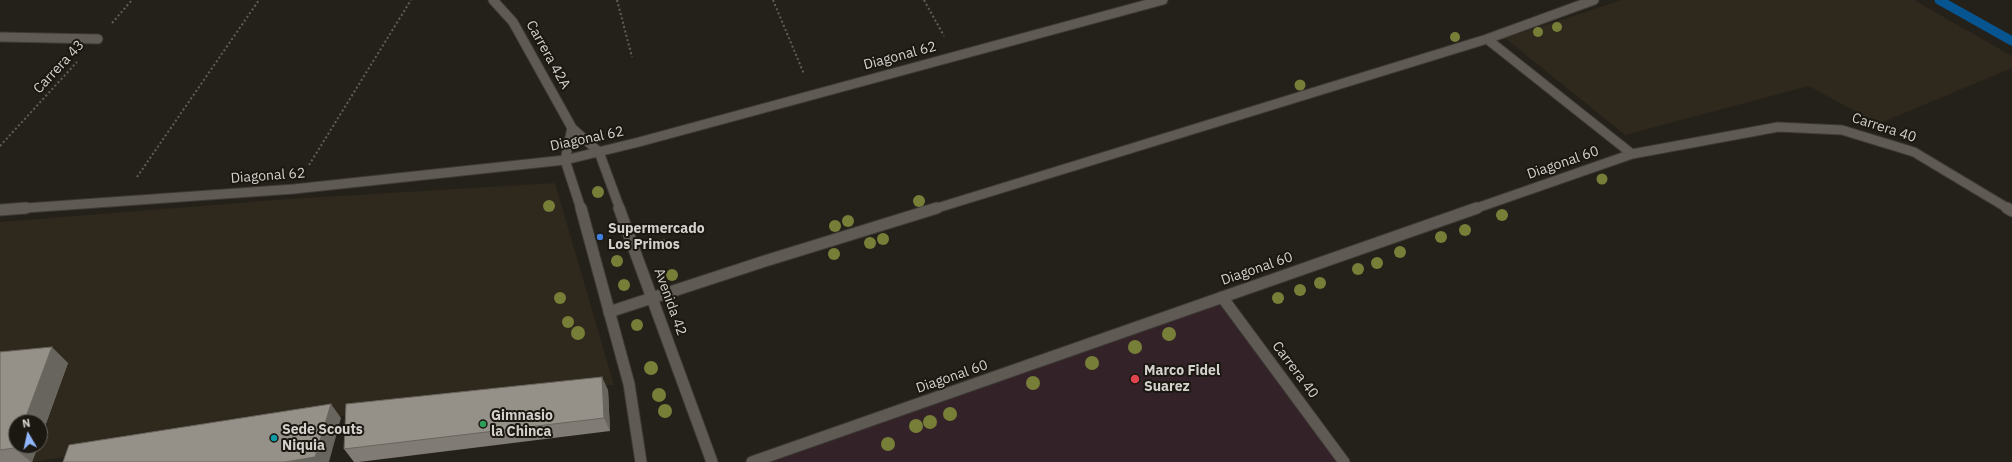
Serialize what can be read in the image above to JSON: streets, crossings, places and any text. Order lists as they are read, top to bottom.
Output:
{
  "streets": {
    "street": [
      "Carrera 42A",
      "Diagonal 62",
      "Carrera 40",
      "Diagonal 60",
      "Avenida 42"
    ],
    "path": ["Carrera 43"]
  },
  "crossings": [
    ["Carrera 42A", "Diagonal 62"],
    ["Carrera 42A", "Avenida 42"],
    ["Diagonal 62", "Avenida 42"],
    ["Carrera 40", "Diagonal 60"]
  ],
  "places": [
    "Supermercado Los Primos",
    "Marco Fidel Suarez",
    "Gimnasio la Chinca",
    "Sede Scouts Niquia"
  ],
  "north": "top"
}
